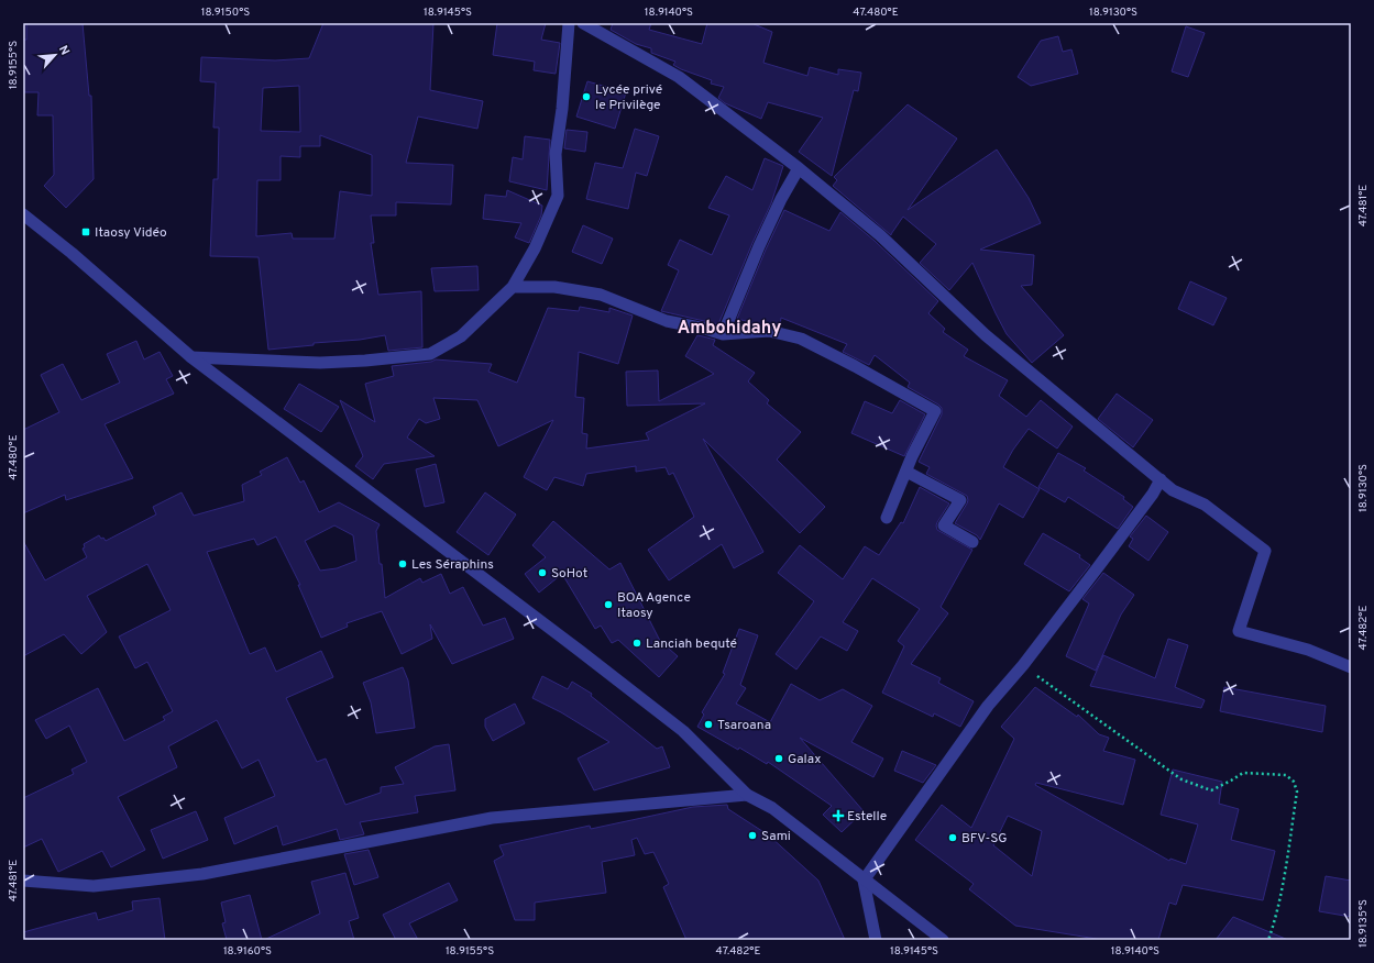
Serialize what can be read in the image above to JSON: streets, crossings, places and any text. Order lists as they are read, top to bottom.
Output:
{
  "districts": ["Ambohidahy"],
  "places": {
    "other": [
      "Lycée privé le Privilège",
      "Les Séraphins",
      "SoHot",
      "BOA Agence Itaosy",
      "Lanciah bequté",
      "Tsaroana",
      "Galax",
      "Sami",
      "BFV-SG"
    ],
    "transit": ["Itaosy Vidéo"],
    "health": ["Estelle"]
  },
  "north": "top right",
  "coordinates": [
    "18.9150°S",
    "18.9145°S",
    "18.9140°S",
    "47.480°E",
    "18.9130°S",
    "18.9155°S",
    "47.481°E",
    "47.482°E",
    "18.9135°S",
    "18.9160°S"
  ]
}
